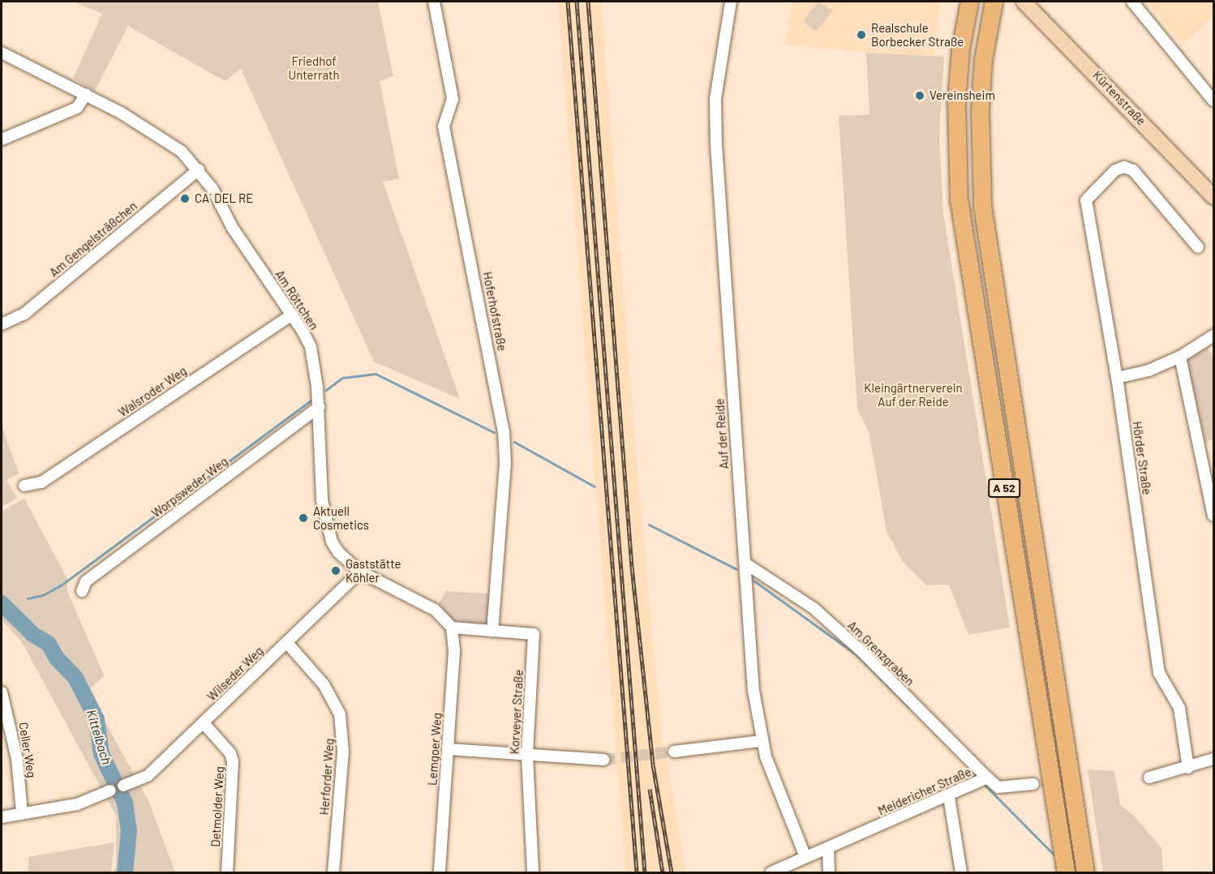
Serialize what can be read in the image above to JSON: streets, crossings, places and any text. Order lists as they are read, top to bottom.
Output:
{
  "streets": {
    "highway": ["A 52"],
    "main road": ["Kürtenstraße"],
    "street": [
      "Am Gengelsträßchen",
      "Am Röttchen",
      "Hoferhofstraße",
      "Walsroder Weg",
      "Auf der Reide",
      "Hörder Straße",
      "Worpsweder Weg",
      "Am Grenzgraben",
      "Wilseder Weg",
      "Korveyer Straße",
      "Lemgoer Weg",
      "Celler Weg",
      "Herforder Weg",
      "Meidericher Straße",
      "Detmolder Weg"
    ]
  },
  "crossings": [
    ["Am Gengelsträßchen", "Am Röttchen"],
    ["Am Röttchen", "Walsroder Weg"],
    ["Am Röttchen", "Worpsweder Weg"],
    ["Am Röttchen", "Wilseder Weg"],
    ["Am Röttchen", "Korveyer Straße"],
    ["Am Röttchen", "Lemgoer Weg"],
    ["Hoferhofstraße", "Korveyer Straße"],
    ["Auf der Reide", "Am Grenzgraben"],
    ["Auf der Reide", "Meidericher Straße"],
    ["Am Grenzgraben", "Meidericher Straße"],
    ["Wilseder Weg", "Herforder Weg"],
    ["Wilseder Weg", "Detmolder Weg"],
    ["Korveyer Straße", "Lemgoer Weg"]
  ],
  "water": ["Kittelbach"],
  "parks": ["Friedhof Unterrath", "Kleingärtnerverein Auf der Reide"],
  "places": [
    "Realschule Borbecker Straße",
    "Vereinsheim",
    "CA´ DEL RE",
    "Aktuell Cosmetics",
    "Gaststätte Köhler"
  ]
}
